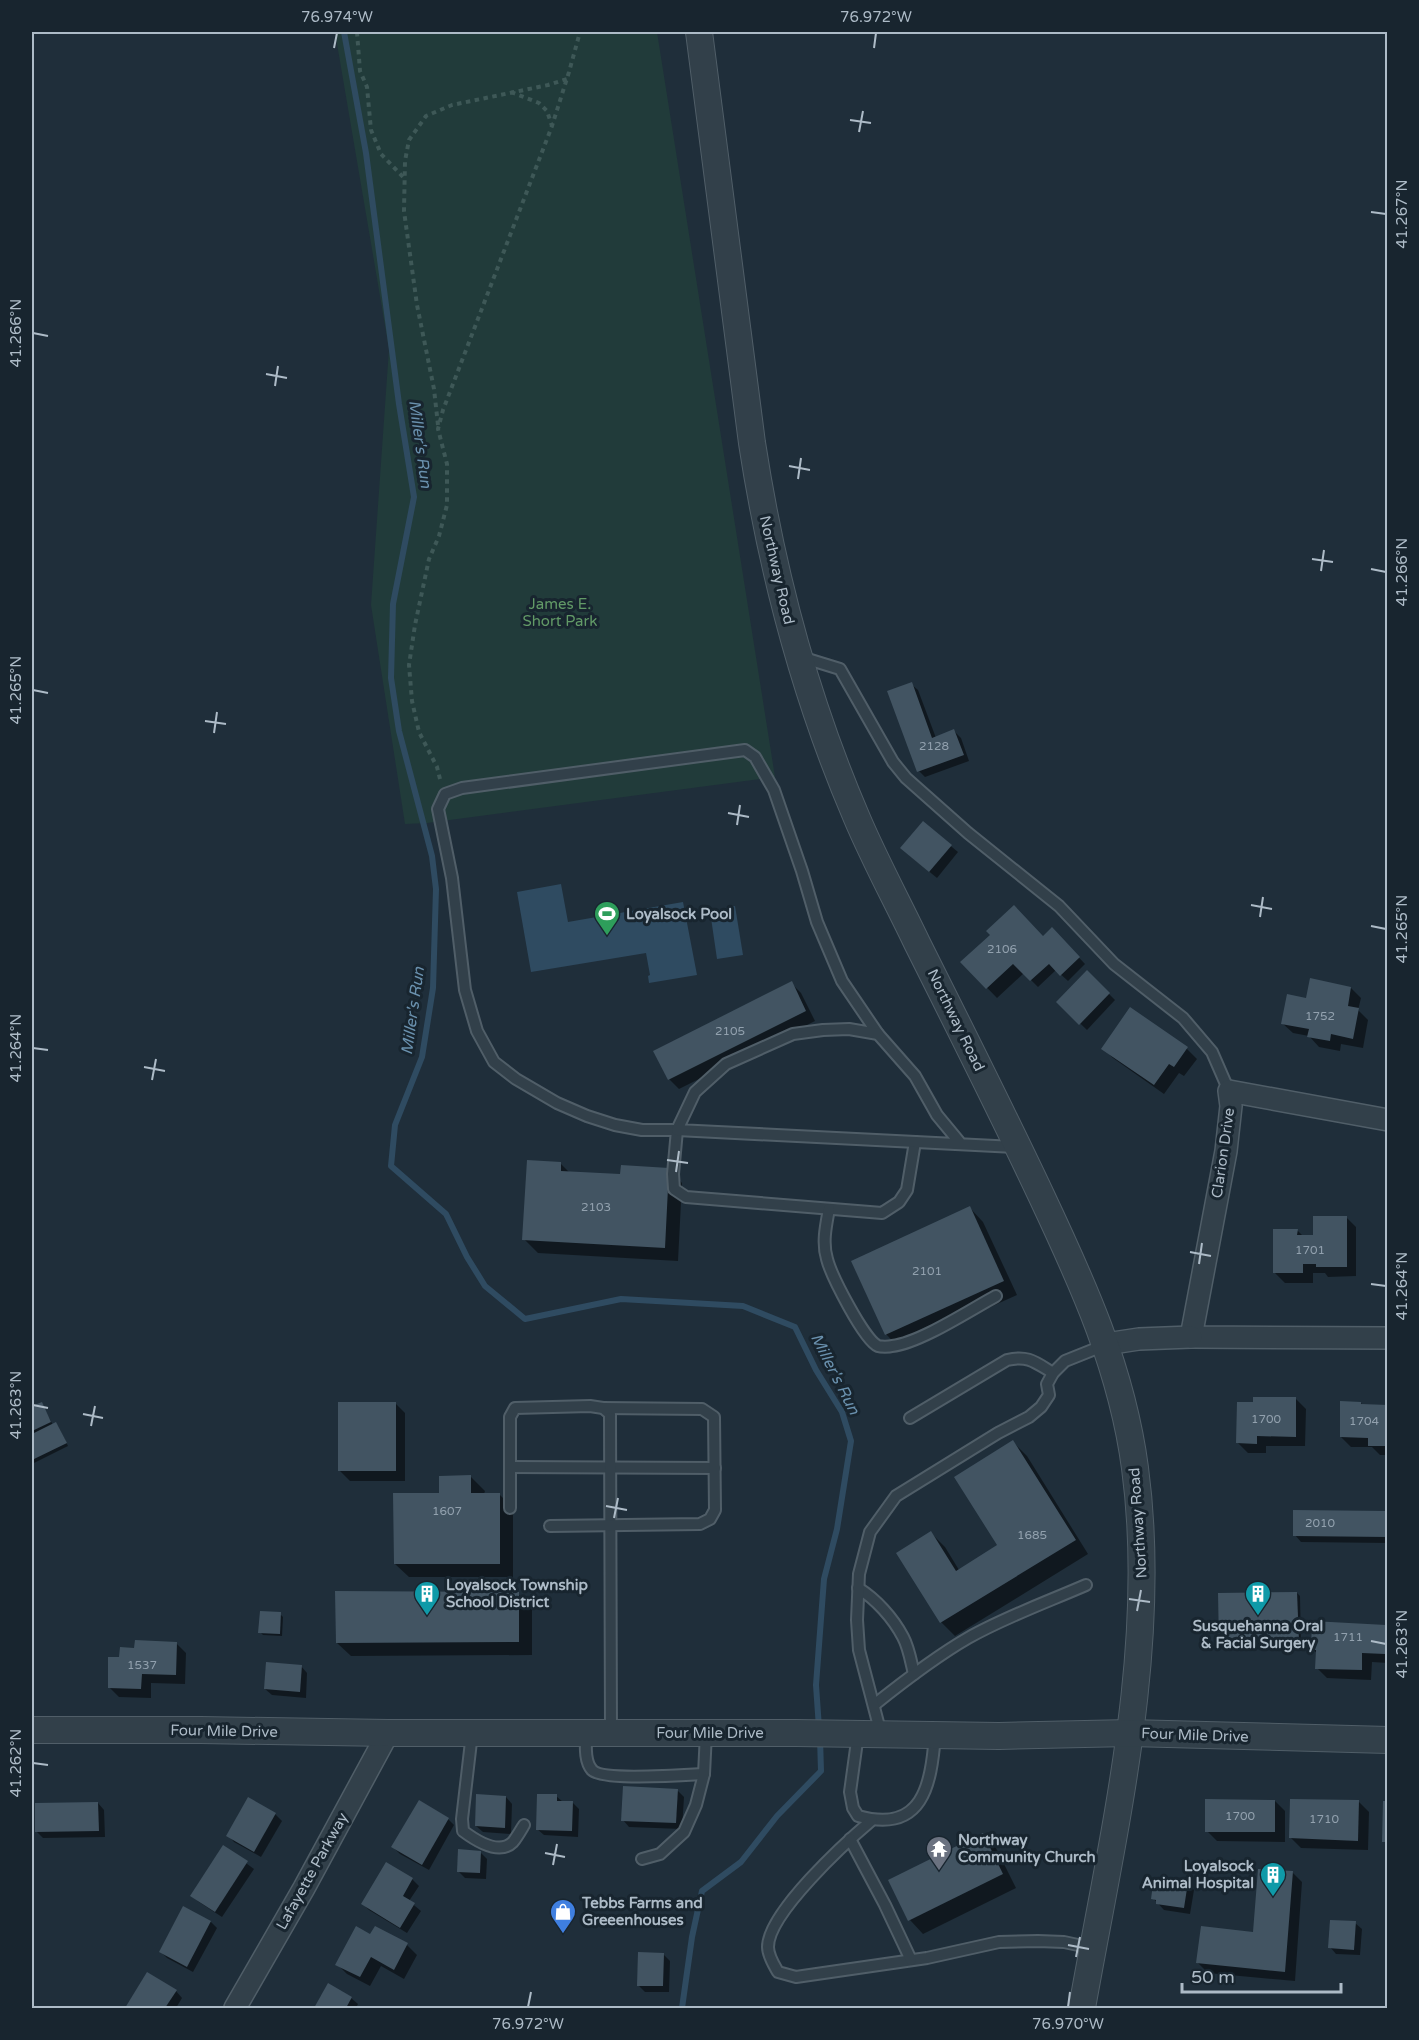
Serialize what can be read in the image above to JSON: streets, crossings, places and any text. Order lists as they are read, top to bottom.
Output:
{
  "streets": {
    "street": [
      "Northway Road",
      "Clarion Drive",
      "Four Mile Drive",
      "Lafayette Parkway"
    ]
  },
  "crossings": [
    ["Northway Road", "Four Mile Drive"],
    ["Four Mile Drive", "Lafayette Parkway"]
  ],
  "water": ["Miller's Run"],
  "parks": ["James E. Short Park"],
  "places": {
    "sports": ["Loyalsock Pool"],
    "building": ["Loyalsock Township School District", "Susquehanna Oral & Facial Surgery", "Loyalsock Animal Hospital"],
    "temple": ["Northway Community Church"],
    "shop": ["Tebbs Farms and Greeenhouses"]
  },
  "house_numbers": [
    "2128",
    "2106",
    "1752",
    "2105",
    "2103",
    "1701",
    "2101",
    "1700",
    "1704",
    "1607",
    "2010",
    "1685",
    "1711",
    "1537",
    "1700",
    "1710"
  ],
  "scale_bar": "50 m",
  "coordinates": [
    "76.974°W",
    "76.972°W",
    "41.267°N",
    "41.266°N",
    "41.265°N",
    "41.264°N",
    "41.263°N",
    "41.262°N",
    "76.970°W"
  ]
}
